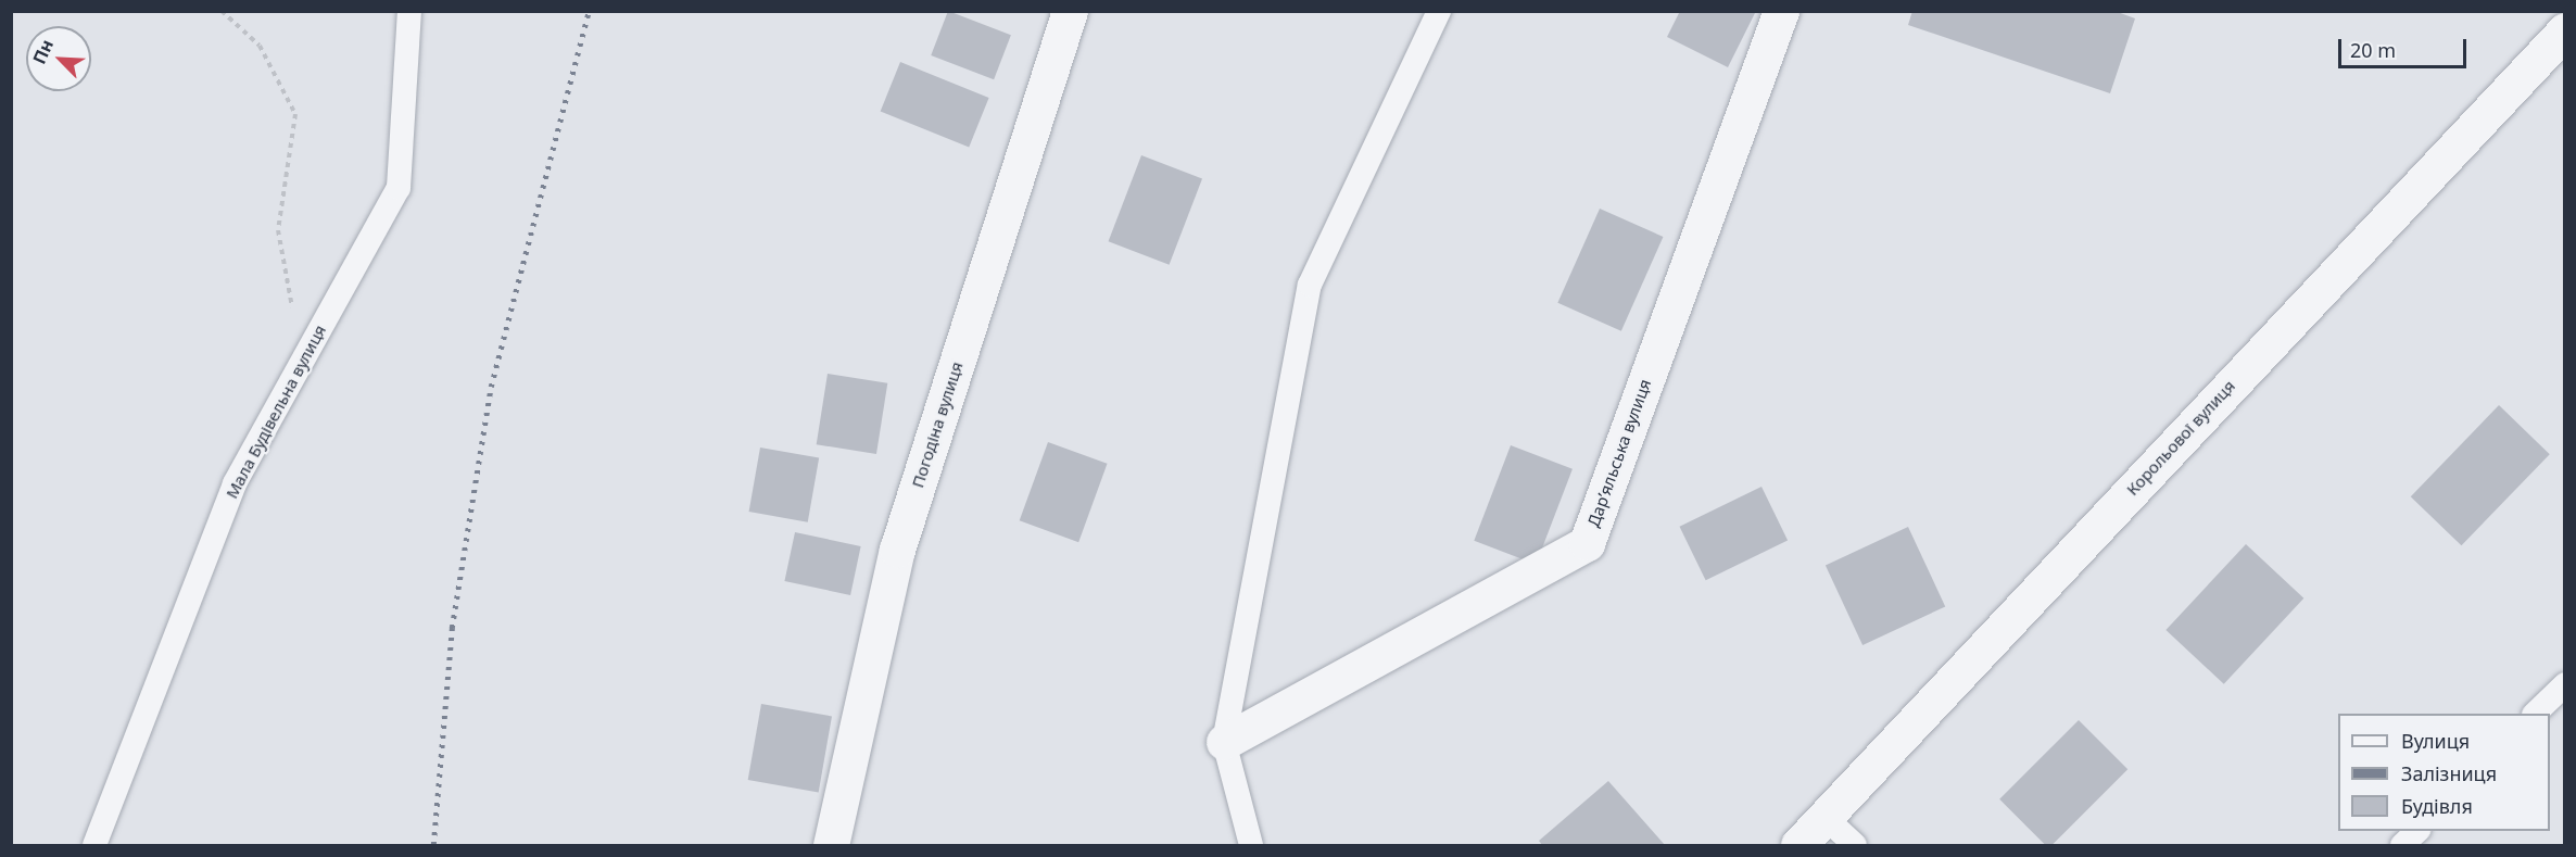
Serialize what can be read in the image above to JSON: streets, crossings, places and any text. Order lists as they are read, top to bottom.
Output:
{
  "streets": {
    "street": ["Погодіна вулиця", "Корольової вулиця", "Дар’яльська вулиця"],
    "lane": ["Мала Будівельна вулиця"]
  },
  "legend": ["Вулиця", "Залізниця", "Будівля"],
  "scale_bar": "20 m",
  "north": "top left"
}
